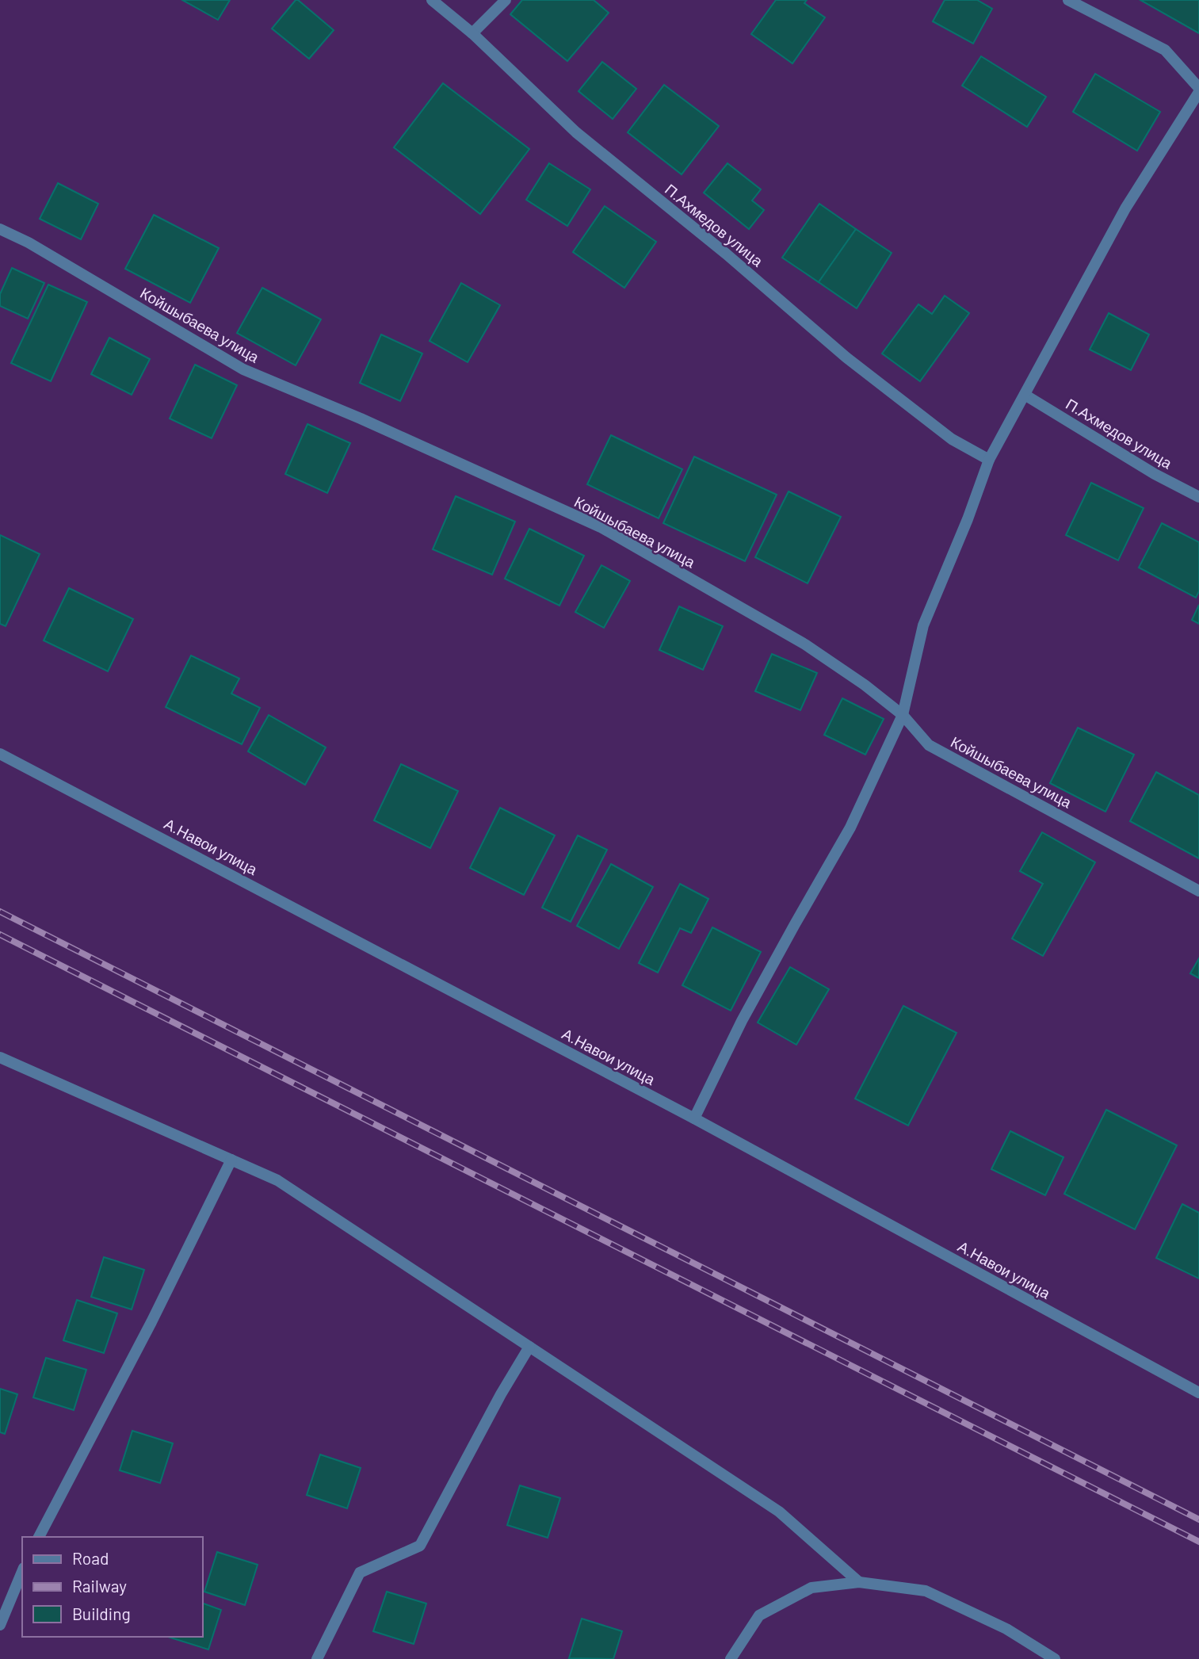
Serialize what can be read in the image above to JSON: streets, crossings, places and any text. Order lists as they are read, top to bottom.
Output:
{
  "streets": {
    "street": ["П.Ахмедов улица", "Койшыбаева улица", "А.Навои улица"]
  },
  "legend": ["Road", "Railway", "Building"]
}
